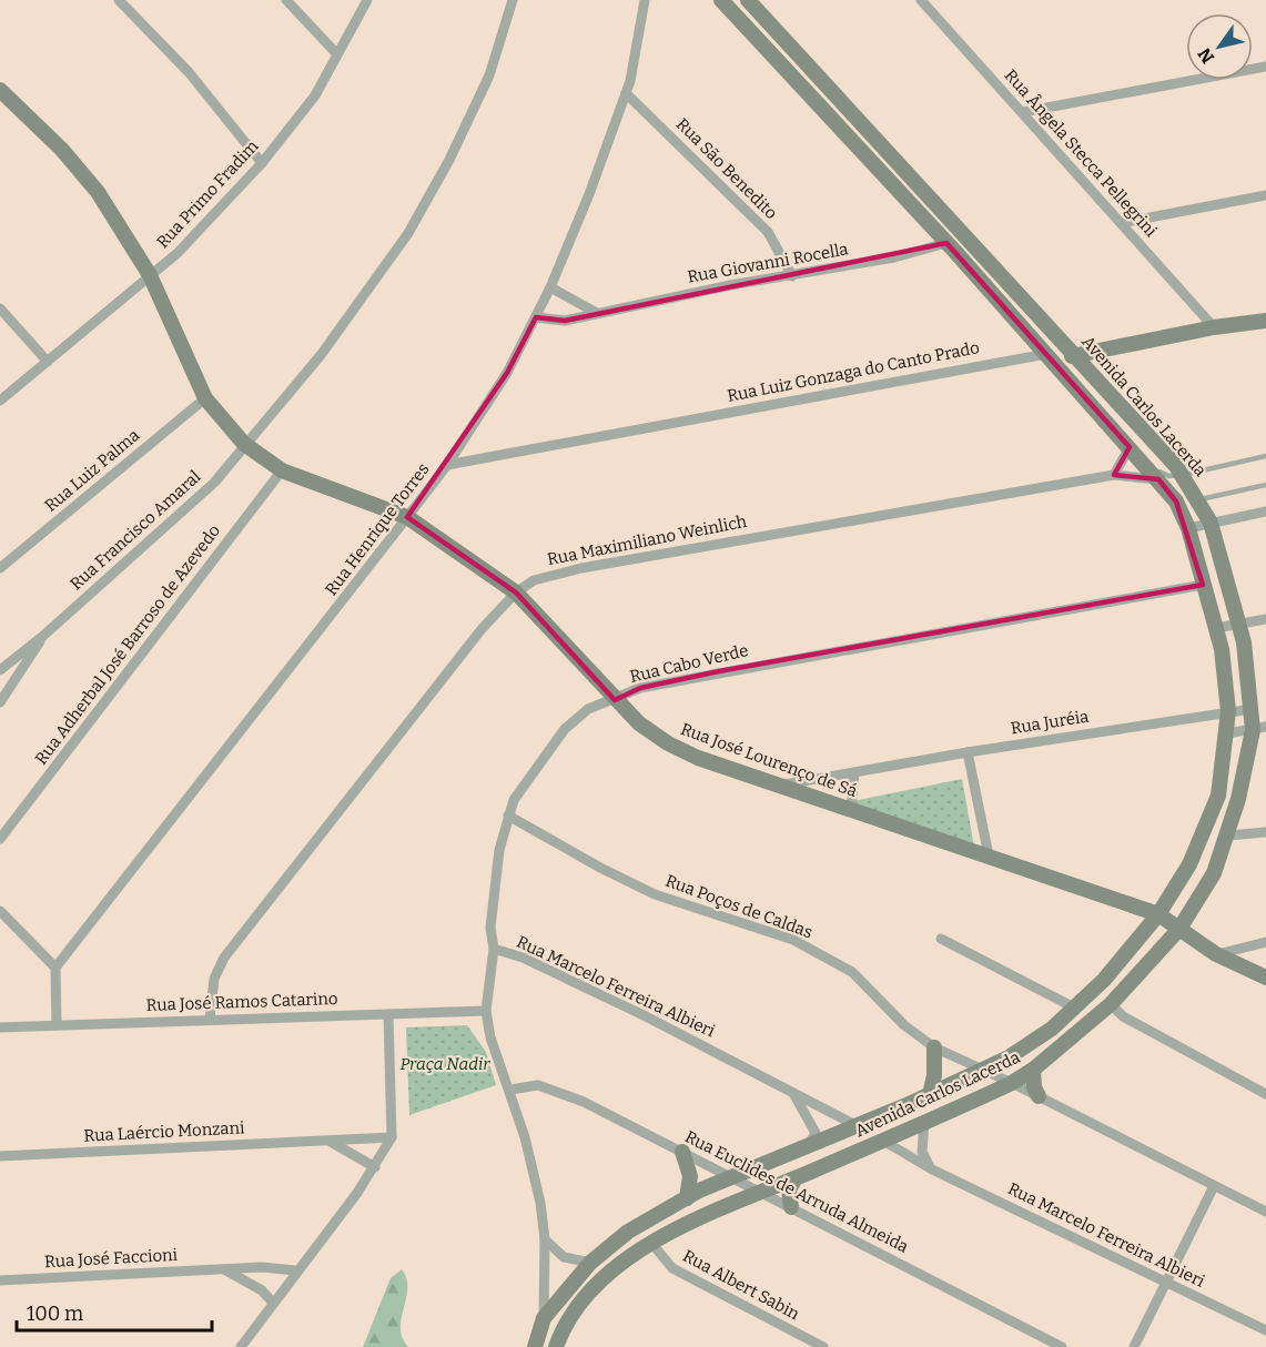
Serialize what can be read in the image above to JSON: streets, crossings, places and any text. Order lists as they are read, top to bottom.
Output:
{
  "streets": {
    "main road": ["Rua Luiz Gonzaga do Canto Prado", "Avenida Carlos Lacerda", "Rua José Lourenço de Sá"],
    "street": [
      "Rua Ângela Stecca Pellegrini",
      "Rua São Benedito",
      "Rua Primo Fradim",
      "Rua Giovanni Rocella",
      "Rua Luiz Palma",
      "Rua Henrique Torres",
      "Rua Francisco Amaral",
      "Rua Maximiliano Weinlich",
      "Rua Adherbal José Barroso de Azevedo",
      "Rua Cabo Verde",
      "Rua Juréia",
      "Rua Poços de Caldas",
      "Rua Marcelo Ferreira Albieri",
      "Rua José Ramos Catarino",
      "Rua Laércio Monzani",
      "Rua Euclides de Arruda Almeida",
      "Rua José Faccioni",
      "Rua Albert Sabin"
    ]
  },
  "crossings": [
    ["Rua Ângela Stecca Pellegrini", "Rua Luiz Gonzaga do Canto Prado"],
    ["Rua São Benedito", "Rua Giovanni Rocella"],
    ["Rua São Benedito", "Rua Henrique Torres"],
    ["Rua Primo Fradim", "Rua José Lourenço de Sá"],
    ["Rua Giovanni Rocella", "Avenida Carlos Lacerda"],
    ["Rua Giovanni Rocella", "Rua Henrique Torres"],
    ["Rua Luiz Gonzaga do Canto Prado", "Avenida Carlos Lacerda"],
    ["Rua Luiz Gonzaga do Canto Prado", "Rua Henrique Torres"],
    ["Avenida Carlos Lacerda", "Rua Maximiliano Weinlich"],
    ["Avenida Carlos Lacerda", "Rua Cabo Verde"],
    ["Avenida Carlos Lacerda", "Rua Juréia"],
    ["Avenida Carlos Lacerda", "Rua José Lourenço de Sá"],
    ["Avenida Carlos Lacerda", "Rua Poços de Caldas"],
    ["Avenida Carlos Lacerda", "Rua Marcelo Ferreira Albieri"],
    ["Avenida Carlos Lacerda", "Rua Euclides de Arruda Almeida"],
    ["Avenida Carlos Lacerda", "Rua Albert Sabin"],
    ["Rua Luiz Palma", "Rua José Lourenço de Sá"],
    ["Rua Henrique Torres", "Rua José Lourenço de Sá"],
    ["Rua Francisco Amaral", "Rua José Lourenço de Sá"],
    ["Rua Maximiliano Weinlich", "Rua José Lourenço de Sá"],
    ["Rua Maximiliano Weinlich", "Rua José Ramos Catarino"],
    ["Rua Adherbal José Barroso de Azevedo", "Rua José Lourenço de Sá"],
    ["Rua Cabo Verde", "Rua José Lourenço de Sá"],
    ["Rua Cabo Verde", "Rua Poços de Caldas"],
    ["Rua Cabo Verde", "Rua Marcelo Ferreira Albieri"],
    ["Rua Cabo Verde", "Rua José Ramos Catarino"],
    ["Rua Cabo Verde", "Rua Euclides de Arruda Almeida"],
    ["Rua Juréia", "Rua José Lourenço de Sá"]
  ],
  "parks": ["Praça Nadir"],
  "scale_bar": "100 m",
  "north": "bottom left"
}
